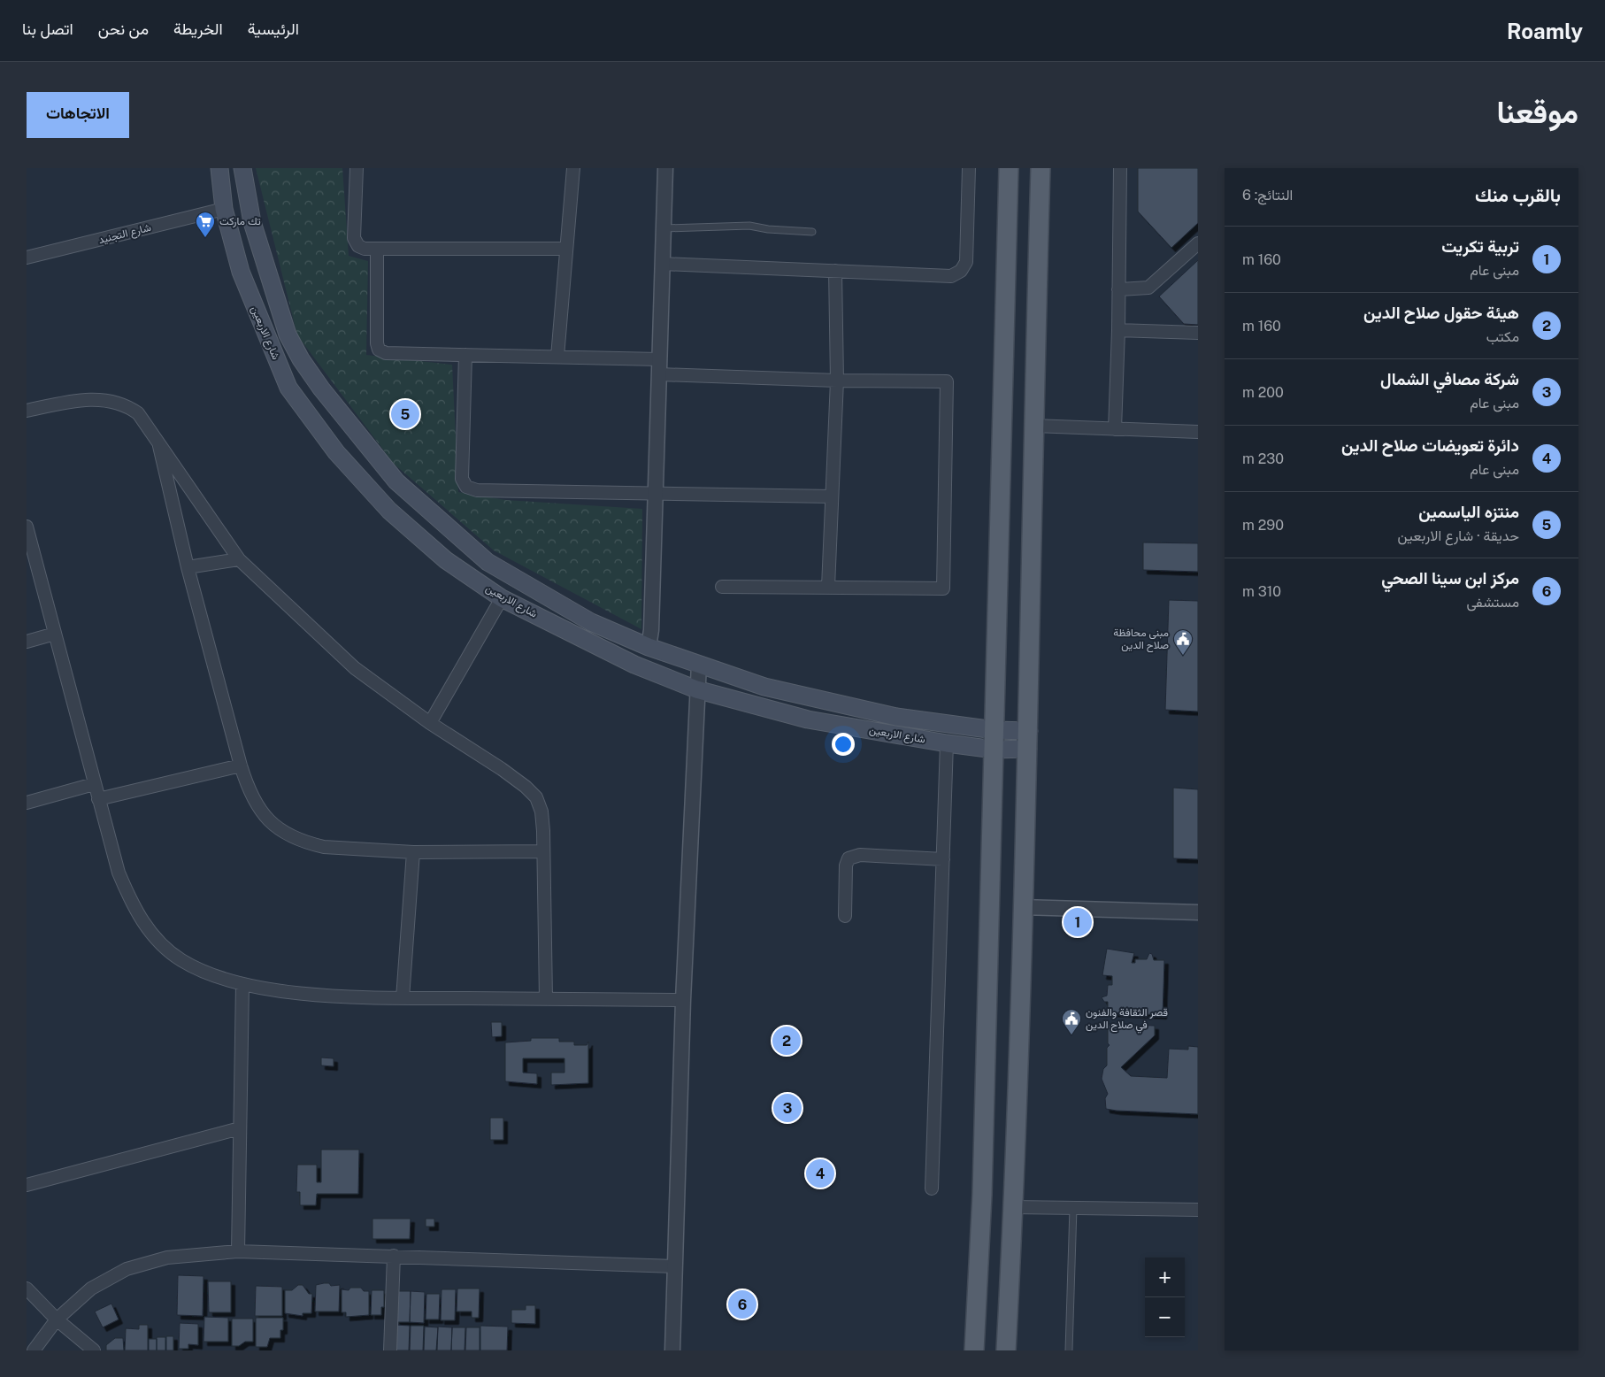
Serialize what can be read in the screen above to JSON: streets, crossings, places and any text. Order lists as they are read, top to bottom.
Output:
{
  "streets": {
    "main road": ["شارع الاربعين"],
    "street": ["شارع التجنيد"]
  },
  "crossings": [
    ["شارع التجنيد", "شارع الاربعين"]
  ],
  "places": {
    "supermarket": ["تك ماركت"],
    "public building": ["مبنى محافظة صلاح الدين", "قصر الثقافة والفنون في صلاح الدين"]
  },
  "page": {
    "header": "Roamly",
    "nav": [
      "الرئيسية",
      "الخريطة",
      "من نحن",
      "اتصل بنا"
    ],
    "title": "موقعنا",
    "buttons": "الاتجاهات",
    "heading": ["بالقرب منك", "النتائج: 6"],
    "list": [
      {
        "mark": "1",
        "name": "تربية تكريت",
        "note": "مبنى عام",
        "value": "160 m"
      },
      {
        "mark": "2",
        "name": "هيئة حقول صلاح الدين",
        "note": "مكتب",
        "value": "160 m"
      },
      {
        "mark": "3",
        "name": "شركة مصافي الشمال",
        "note": "مبنى عام",
        "value": "200 m"
      },
      {
        "mark": "4",
        "name": "دائرة تعويضات صلاح الدين",
        "note": "مبنى عام",
        "value": "230 m"
      },
      {
        "mark": "5",
        "name": "منتزه الياسمين",
        "note": "حديقة · شارع الاربعين",
        "value": "290 m"
      },
      {
        "mark": "6",
        "name": "مركز ابن سينا الصحي",
        "note": "مستشفى",
        "value": "310 m"
      }
    ],
    "pins": [
      "5",
      "1",
      "2",
      "3",
      "4",
      "6"
    ],
    "map_buttons": ["+", "−"]
  }
}
